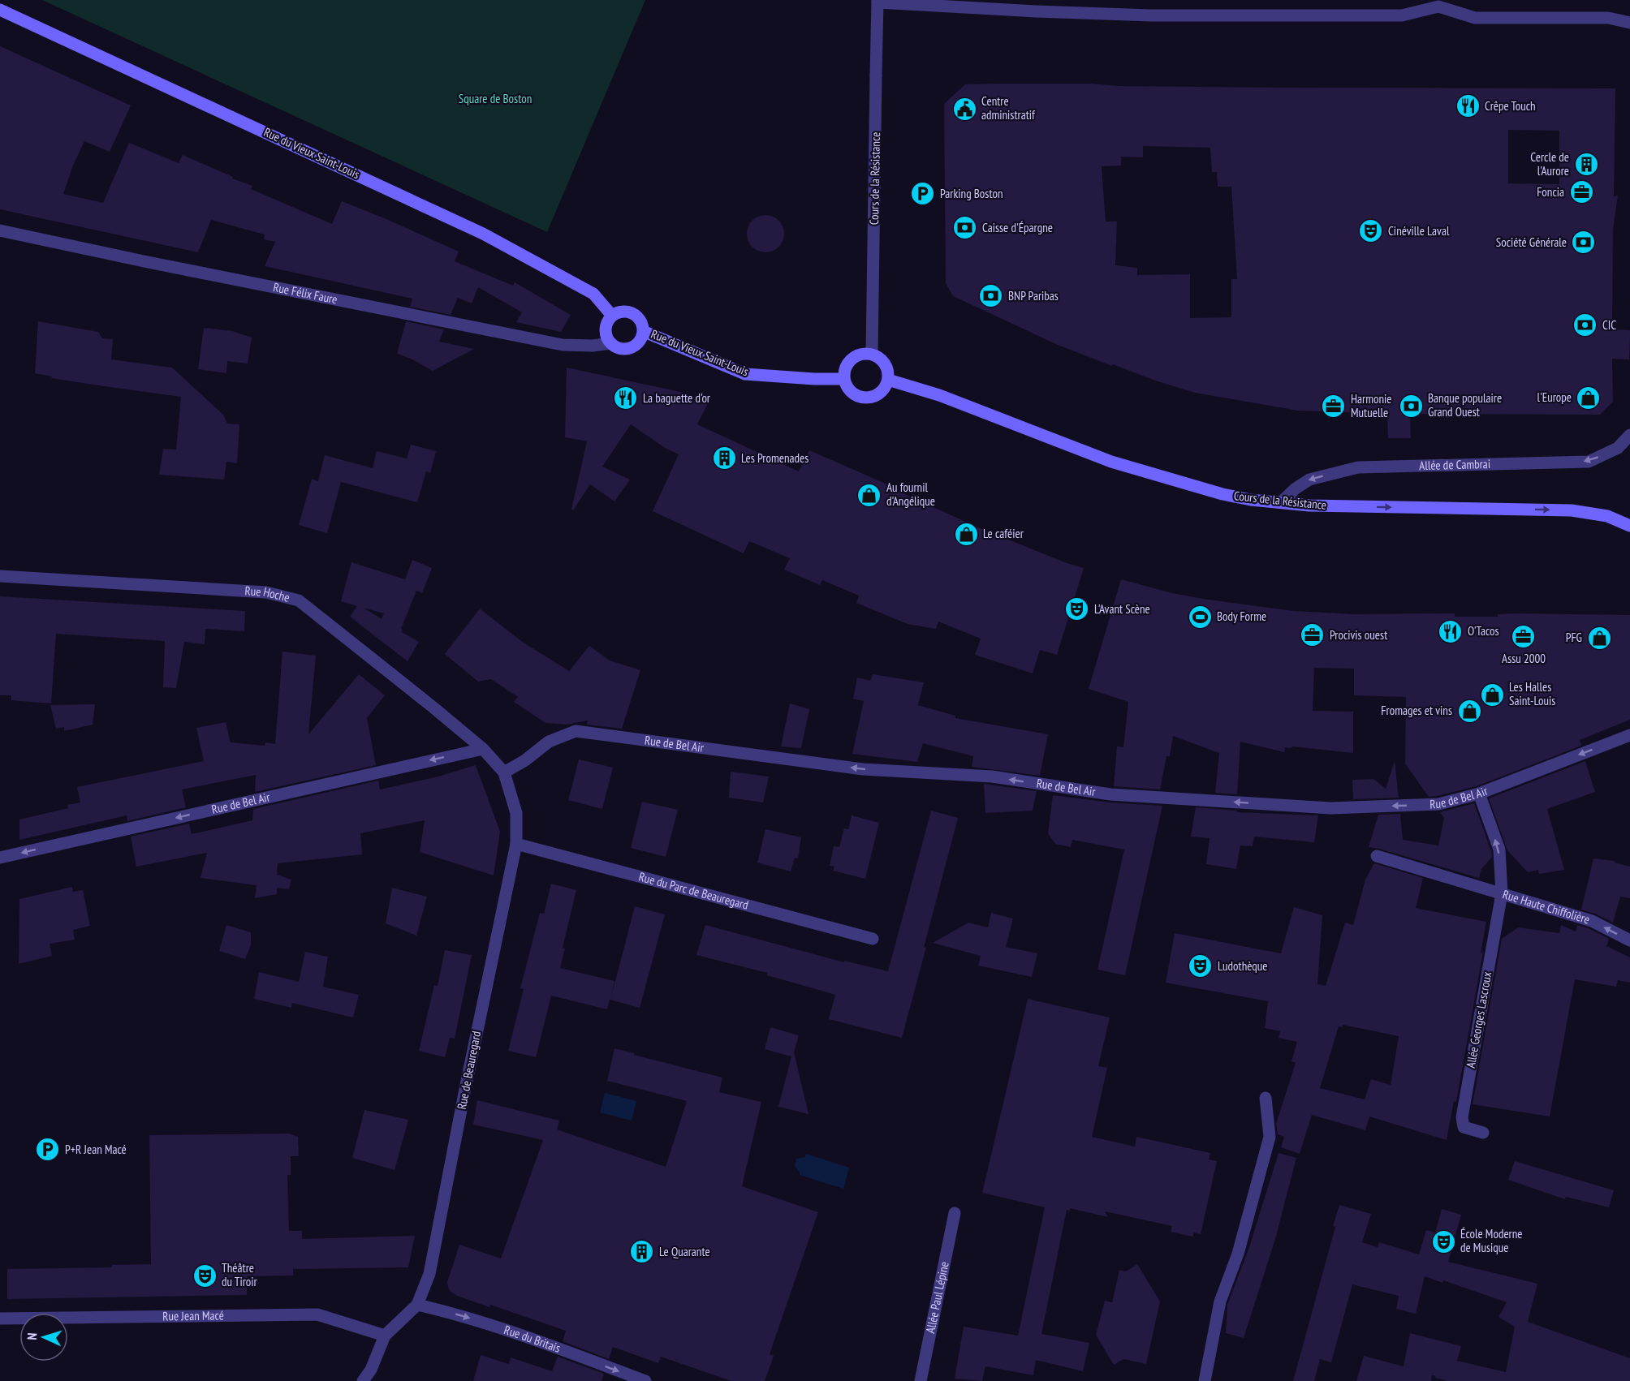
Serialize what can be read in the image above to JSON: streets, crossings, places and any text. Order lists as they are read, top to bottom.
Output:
{
  "streets": {
    "main road": ["Rue du Vieux Saint-Louis", "Cours de la Résistance"],
    "street": [
      "Rue Félix Faure",
      "Allée de Cambrai",
      "Rue Hoche",
      "Rue de Bel Air",
      "Rue du Parc de Beauregard",
      "Rue Haute Chiffolière",
      "Allée Georges Lascroux",
      "Rue de Beauregard",
      "Allée Paul Lépine",
      "Rue Jean Macé",
      "Rue du Britais"
    ]
  },
  "crossings": [
    ["Rue du Vieux Saint-Louis", "Cours de la Résistance"],
    ["Rue du Vieux Saint-Louis", "Rue Félix Faure"],
    ["Cours de la Résistance", "Allée de Cambrai"],
    ["Rue Hoche", "Rue de Bel Air"],
    ["Rue Hoche", "Rue de Beauregard"],
    ["Rue de Bel Air", "Rue Haute Chiffolière"],
    ["Rue de Bel Air", "Rue de Beauregard"],
    ["Rue du Parc de Beauregard", "Rue de Beauregard"],
    ["Rue Haute Chiffolière", "Allée Georges Lascroux"],
    ["Rue de Beauregard", "Rue Jean Macé"],
    ["Rue de Beauregard", "Rue du Britais"]
  ],
  "one_way": [
    "Allée de Cambrai",
    "Rue de Bel Air",
    "Rue Haute Chiffolière",
    "Rue du Britais"
  ],
  "parks": ["Square de Boston"],
  "places": {
    "restaurant": ["Crêpe Touch", "La baguette d'or", "O'Tacos"],
    "public building": ["Centre administratif"],
    "building": ["Cercle de l'Aurore", "Les Promenades", "Le Quarante"],
    "office": [
      "Foncia",
      "Harmonie Mutuelle",
      "Procivis ouest",
      "Assu 2000"
    ],
    "parking": ["Parking Boston", "P+R Jean Macé"],
    "bank": [
      "Caisse d'Épargne",
      "Société Générale",
      "BNP Paribas",
      "CIC",
      "Banque populaire Grand Ouest"
    ],
    "theatre": [
      "Cinéville Laval",
      "L'Avant Scène",
      "Ludothèque",
      "École Moderne de Musique",
      "Théâtre du Tiroir"
    ],
    "shop": [
      "l'Europe",
      "Au fournil d'Angélique",
      "Le caféier",
      "PFG",
      "Les Halles Saint-Louis",
      "Fromages et vins"
    ],
    "sports": ["Body Forme"]
  },
  "north": "left"
}
